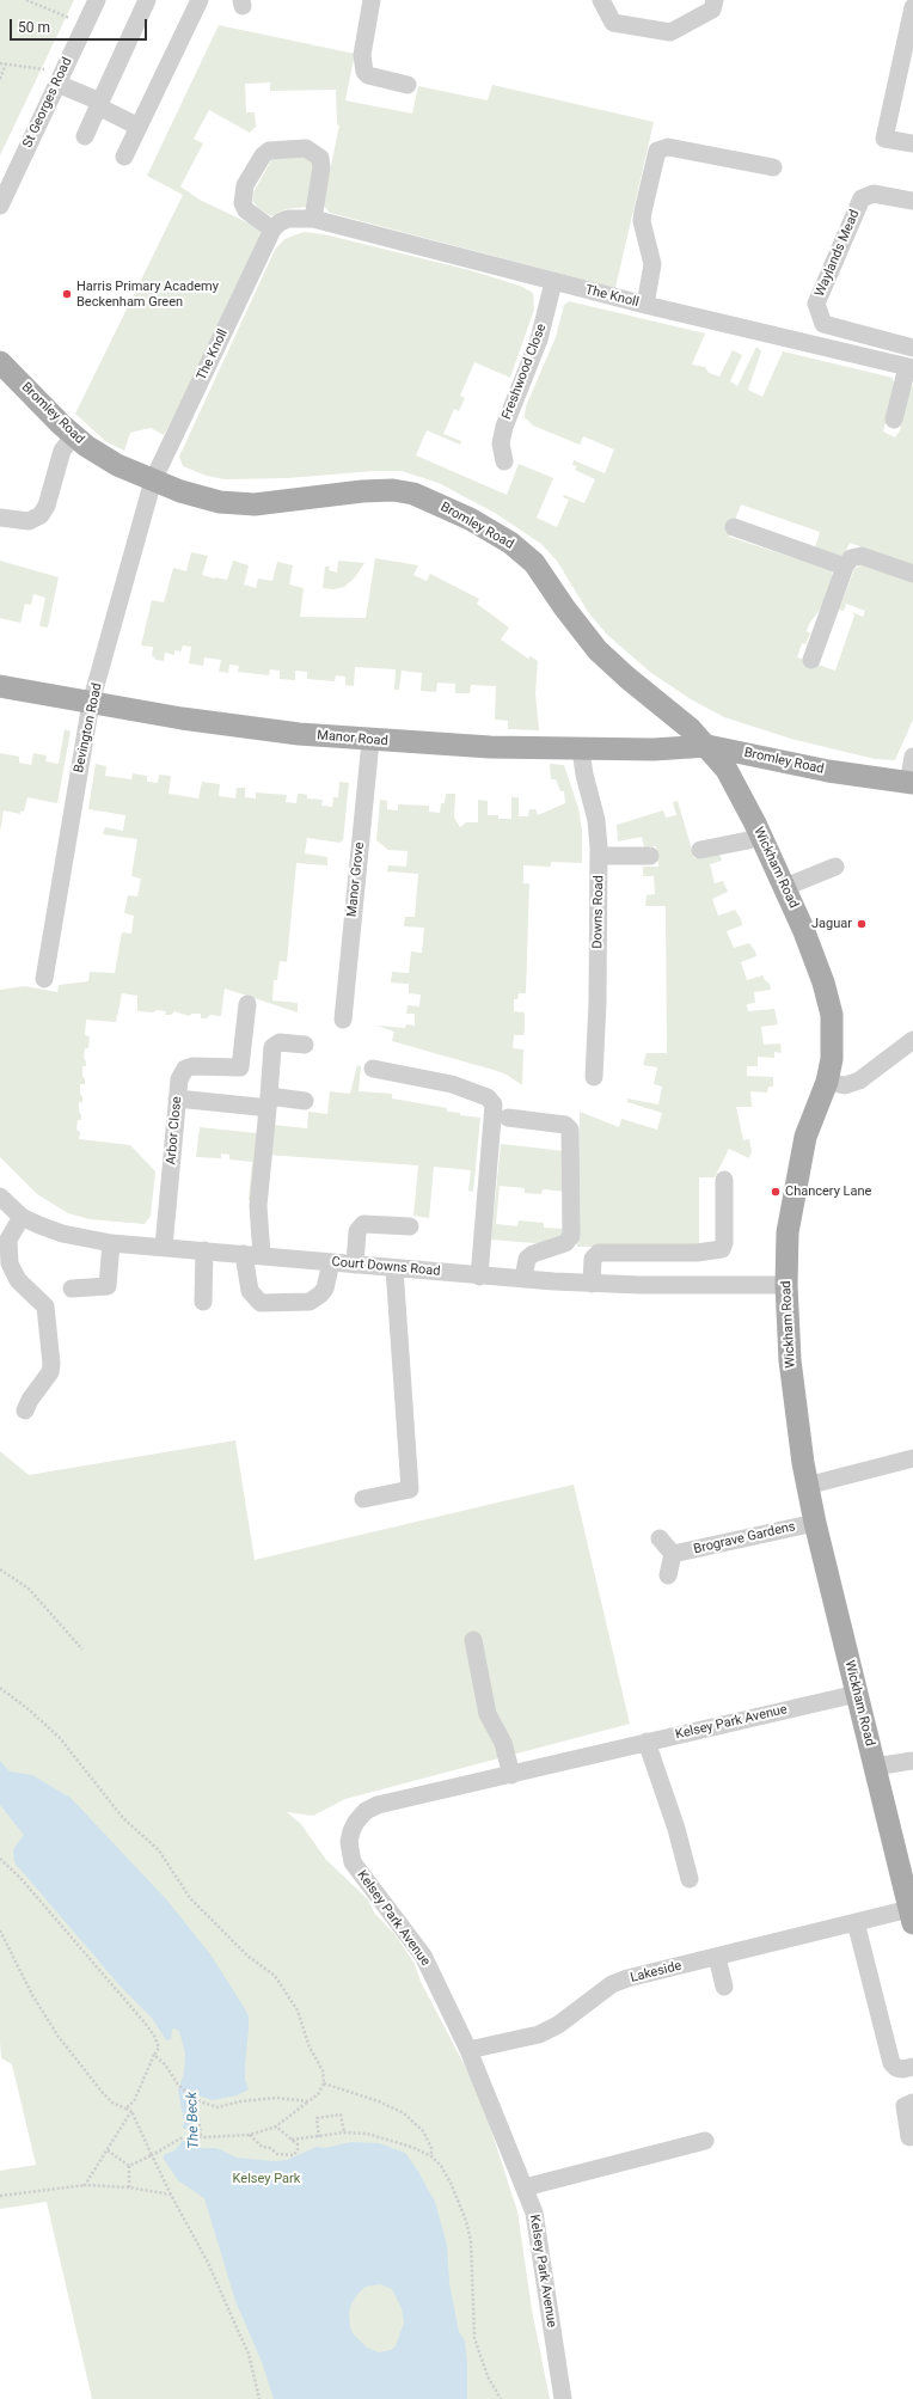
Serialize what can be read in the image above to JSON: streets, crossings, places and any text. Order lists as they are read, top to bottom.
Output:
{
  "streets": {
    "main road": ["Bromley Road", "Manor Road", "Wickham Road"],
    "street": [
      "St Georges Road",
      "Waylands Mead",
      "The Knoll",
      "Freshwood Close",
      "Bevington Road",
      "Manor Grove",
      "Downs Road",
      "Arbor Close",
      "Court Downs Road",
      "Brograve Gardens",
      "Kelsey Park Avenue",
      "Lakeside"
    ]
  },
  "crossings": [
    ["The Knoll", "Freshwood Close"],
    ["The Knoll", "Bromley Road"],
    ["The Knoll", "Bevington Road"],
    ["Bromley Road", "Bevington Road"],
    ["Bromley Road", "Manor Road"],
    ["Bromley Road", "Wickham Road"],
    ["Bevington Road", "Manor Road"],
    ["Manor Road", "Wickham Road"],
    ["Manor Road", "Manor Grove"],
    ["Manor Road", "Downs Road"],
    ["Wickham Road", "Court Downs Road"],
    ["Wickham Road", "Brograve Gardens"],
    ["Wickham Road", "Kelsey Park Avenue"],
    ["Wickham Road", "Lakeside"],
    ["Arbor Close", "Court Downs Road"],
    ["Kelsey Park Avenue", "Lakeside"]
  ],
  "water": ["The Beck"],
  "parks": ["Kelsey Park"],
  "places": ["Harris Primary Academy Beckenham Green", "Jaguar", "Chancery Lane"],
  "scale_bar": "50 m"
}
